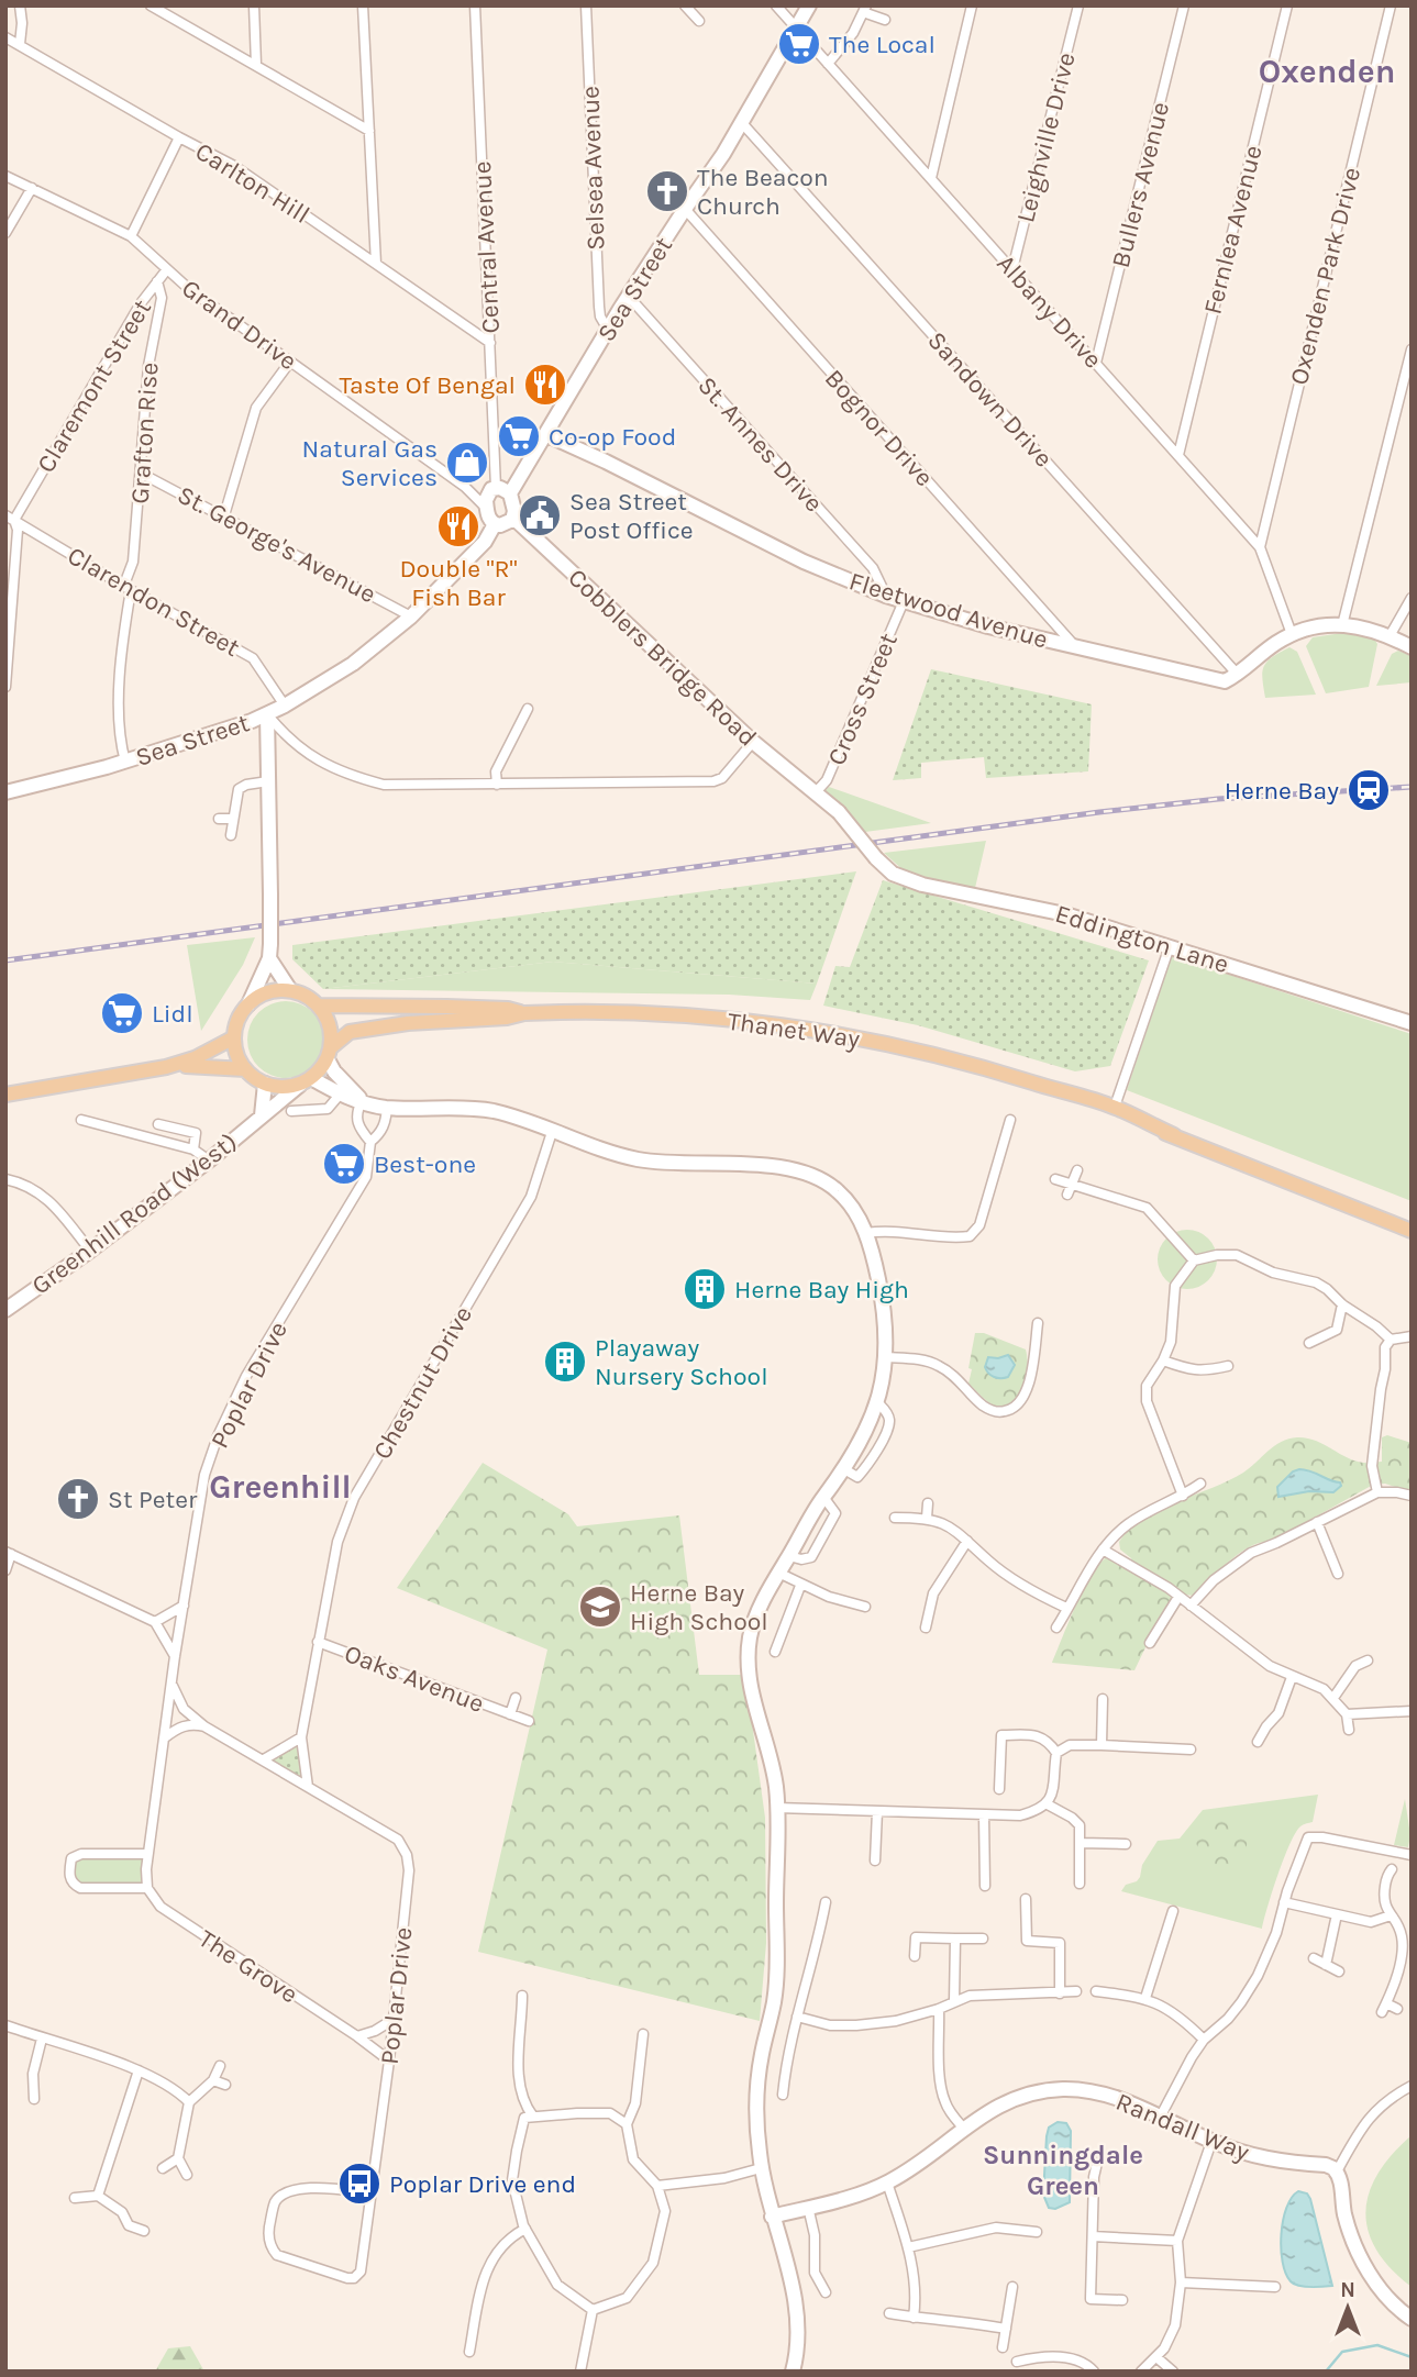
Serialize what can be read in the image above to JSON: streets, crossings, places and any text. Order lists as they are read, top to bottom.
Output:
{
  "streets": {
    "main road": ["Thanet Way"],
    "street": [
      "Leighville Drive",
      "Selsea Avenue",
      "Carlton Hill",
      "Bullers Avenue",
      "Fernlea Avenue",
      "Central Avenue",
      "Oxenden Park Drive",
      "Sea Street",
      "Albany Drive",
      "Grand Drive",
      "Claremont Street",
      "Sandown Drive",
      "Bognor Drive",
      "Grafton Rise",
      "St. Annes Drive",
      "St. George's Avenue",
      "Clarendon Street",
      "Fleetwood Avenue",
      "Cobblers Bridge Road",
      "Cross Street",
      "Eddington Lane",
      "Greenhill Road (West)",
      "Chestnut Drive",
      "Poplar Drive",
      "Oaks Avenue",
      "The Grove",
      "Randall Way"
    ]
  },
  "crossings": [
    ["Leighville Drive", "Albany Drive"],
    ["Selsea Avenue", "Sea Street"],
    ["Carlton Hill", "Central Avenue"],
    ["Bullers Avenue", "Albany Drive"],
    ["Fernlea Avenue", "Albany Drive"],
    ["Central Avenue", "Sea Street"],
    ["Central Avenue", "Grand Drive"],
    ["Central Avenue", "Cobblers Bridge Road"],
    ["Oxenden Park Drive", "Albany Drive"],
    ["Sea Street", "Albany Drive"],
    ["Sea Street", "Grand Drive"],
    ["Sea Street", "Sandown Drive"],
    ["Sea Street", "Bognor Drive"],
    ["Sea Street", "Grafton Rise"],
    ["Sea Street", "St. Annes Drive"],
    ["Sea Street", "St. George's Avenue"],
    ["Sea Street", "Clarendon Street"],
    ["Sea Street", "Fleetwood Avenue"],
    ["Sea Street", "Cobblers Bridge Road"],
    ["Grand Drive", "Claremont Street"],
    ["Grand Drive", "Cobblers Bridge Road"],
    ["Claremont Street", "Grafton Rise"],
    ["Claremont Street", "Clarendon Street"],
    ["Sandown Drive", "Fleetwood Avenue"],
    ["Bognor Drive", "Fleetwood Avenue"],
    ["Grafton Rise", "St. George's Avenue"],
    ["Grafton Rise", "Clarendon Street"],
    ["St. Annes Drive", "Fleetwood Avenue"],
    ["Fleetwood Avenue", "Cross Street"],
    ["Cobblers Bridge Road", "Cross Street"],
    ["Cobblers Bridge Road", "Eddington Lane"],
    ["Thanet Way", "Greenhill Road (West)"],
    ["Chestnut Drive", "Poplar Drive"],
    ["Chestnut Drive", "Oaks Avenue"],
    ["Poplar Drive", "The Grove"]
  ],
  "districts": ["Oxenden", "Greenhill", "Sunningdale Green"],
  "places": {
    "supermarket": [
      "The Local",
      "Co-op Food",
      "Lidl",
      "Best-one"
    ],
    "church": ["The Beacon Church", "St Peter"],
    "restaurant": ["Taste Of Bengal", "Double \"R\" Fish Bar"],
    "shop": ["Natural Gas Services"],
    "public building": ["Sea Street Post Office"],
    "station": ["Herne Bay"],
    "building": ["Herne Bay High", "Playaway Nursery School"],
    "school or university": ["Herne Bay High School"],
    "bus stop": ["Poplar Drive end"]
  },
  "north": "top"
}
